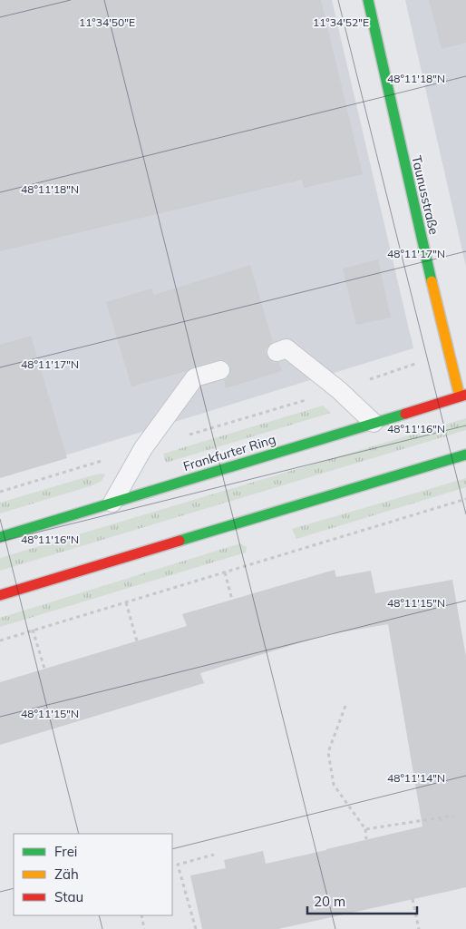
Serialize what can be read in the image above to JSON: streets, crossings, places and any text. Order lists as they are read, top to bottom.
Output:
{
  "streets": {
    "main road": ["Taunusstraße", "Frankfurter Ring"]
  },
  "crossings": [
    ["Taunusstraße", "Frankfurter Ring"]
  ],
  "legend": ["Frei", "Zäh", "Stau"],
  "scale_bar": "20 m",
  "coordinates": [
    "11°34'50\"E",
    "11°34'52\"E",
    "48°11'18\"N",
    "48°11'17\"N",
    "48°11'16\"N",
    "48°11'15\"N",
    "48°11'14\"N"
  ]
}
